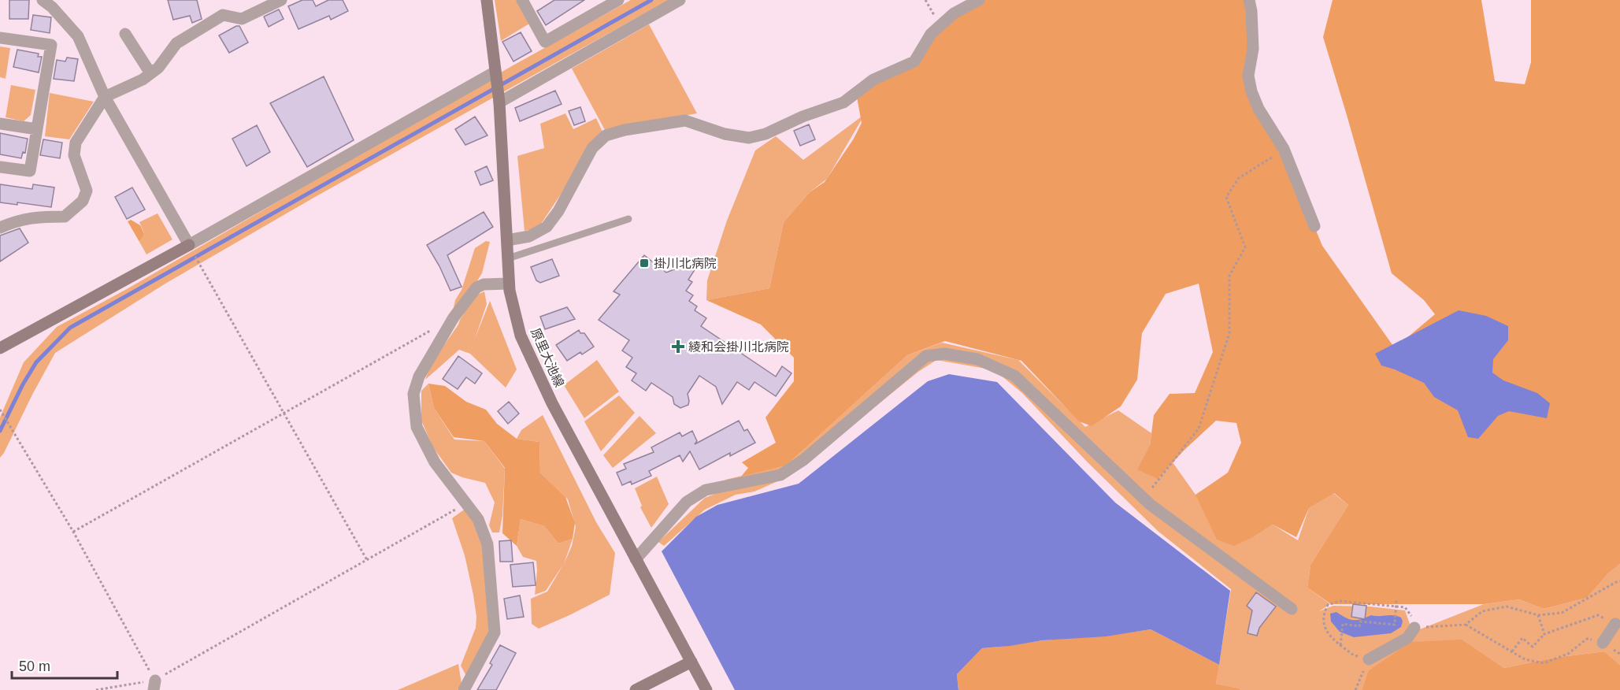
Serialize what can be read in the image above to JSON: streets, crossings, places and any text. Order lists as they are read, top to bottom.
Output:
{
  "streets": {
    "main road": ["原里大池線"]
  },
  "places": {
    "transit": ["掛川北病院"],
    "health": ["綾和会掛川北病院"]
  },
  "scale_bar": "50 m"
}
